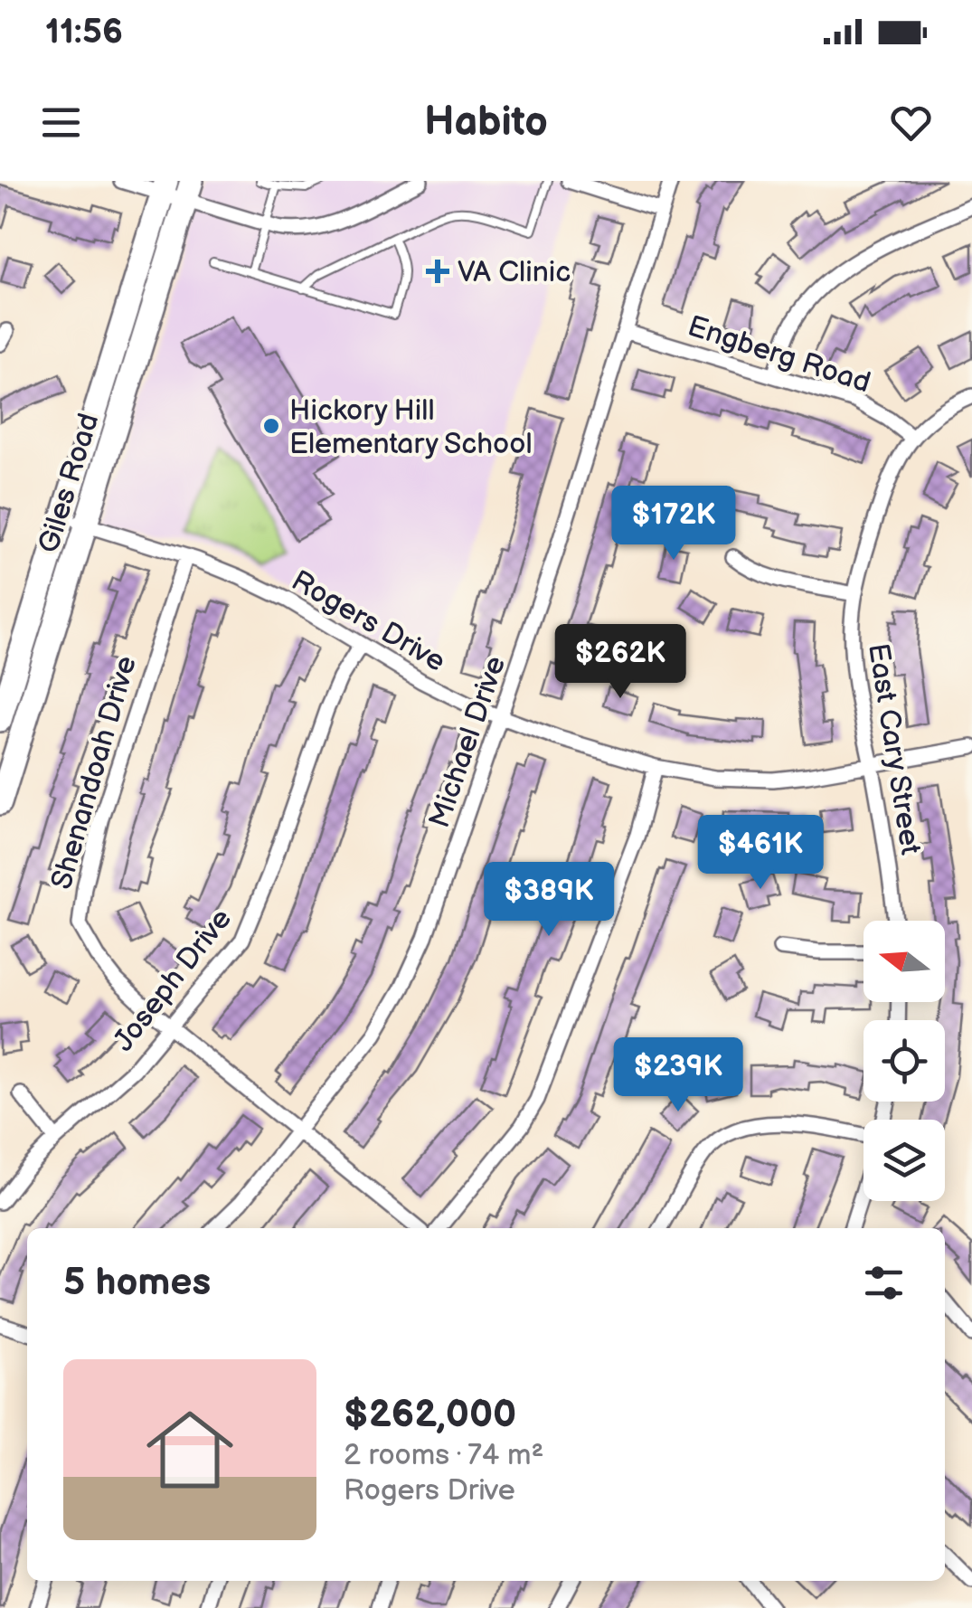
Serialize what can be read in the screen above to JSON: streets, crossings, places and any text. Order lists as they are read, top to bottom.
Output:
{
  "streets": {
    "main road": ["Giles Road"],
    "street": [
      "Engberg Road",
      "Rogers Drive",
      "Michael Drive",
      "East Cary Street",
      "Shenandoah Drive",
      "Joseph Drive"
    ]
  },
  "crossings": [
    ["Engberg Road", "Michael Drive"],
    ["Engberg Road", "East Cary Street"],
    ["Giles Road", "Rogers Drive"],
    ["Rogers Drive", "Michael Drive"],
    ["Rogers Drive", "East Cary Street"],
    ["Rogers Drive", "Shenandoah Drive"],
    ["Rogers Drive", "Joseph Drive"],
    ["Michael Drive", "Shenandoah Drive"],
    ["Shenandoah Drive", "Joseph Drive"]
  ],
  "places": {
    "health": ["VA Clinic"],
    "other": ["Hickory Hill Elementary School"]
  },
  "north": "left",
  "page": {
    "status": "11:56",
    "header": "Habito",
    "price": [
      "$172K",
      "$262K",
      "$461K",
      "$389K",
      "$239K"
    ],
    "heading": "5 homes",
    "list": [
      {
        "name": "$262,000",
        "note": "2 rooms · 74 m² · Rogers Drive"
      }
    ]
  }
}
